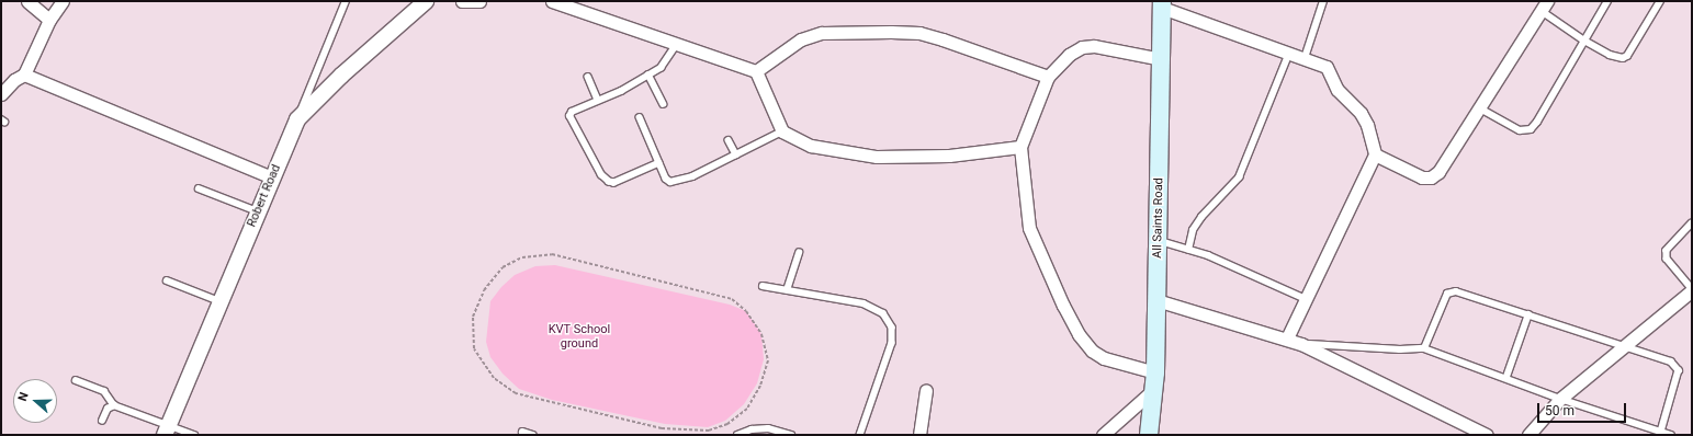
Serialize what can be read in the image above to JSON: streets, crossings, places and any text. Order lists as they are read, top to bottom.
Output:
{
  "streets": {
    "main road": ["All Saints Road"],
    "street": ["Robert Road"]
  },
  "parks": ["KVT School ground"],
  "scale_bar": "50 m",
  "north": "left"
}
